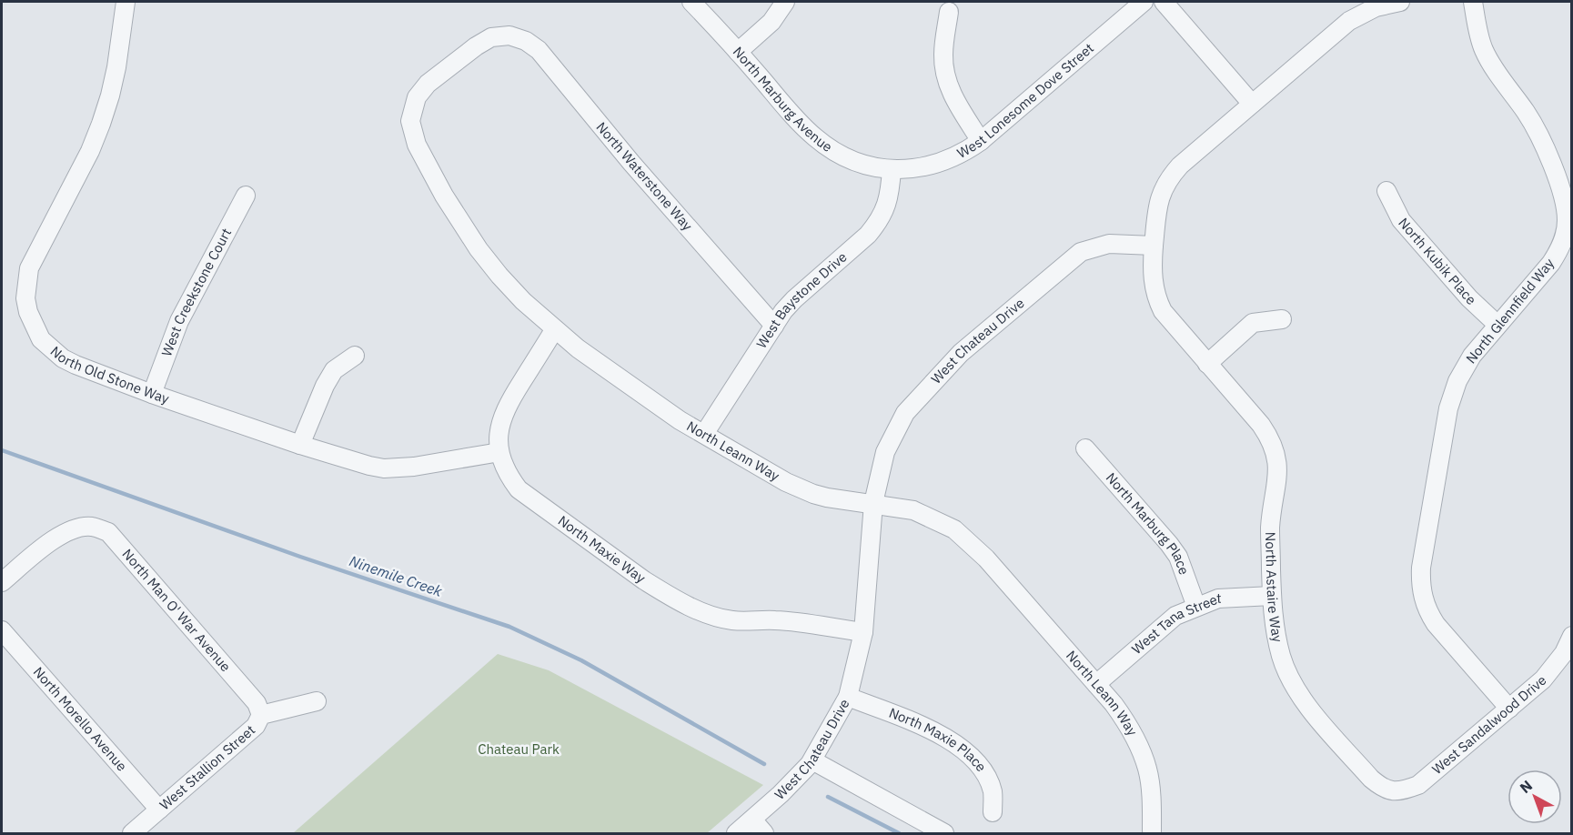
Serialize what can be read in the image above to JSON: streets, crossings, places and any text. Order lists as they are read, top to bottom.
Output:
{
  "streets": {
    "street": [
      "North Marburg Avenue",
      "West Lonesome Dove Street",
      "North Waterstone Way",
      "North Kubik Place",
      "West Creekstone Court",
      "West Baystone Drive",
      "North Glennfield Way",
      "West Chateau Drive",
      "North Old Stone Way",
      "North Leann Way",
      "North Marburg Place",
      "North Maxie Way",
      "North Astaire Way",
      "North Man O' War Avenue",
      "West Tana Street",
      "North Morello Avenue",
      "West Sandalwood Drive",
      "North Maxie Place",
      "West Stallion Street"
    ]
  },
  "crossings": [
    ["North Marburg Avenue", "West Lonesome Dove Street"],
    ["North Marburg Avenue", "West Baystone Drive"],
    ["West Lonesome Dove Street", "West Baystone Drive"],
    ["North Waterstone Way", "West Baystone Drive"],
    ["North Waterstone Way", "North Leann Way"],
    ["North Kubik Place", "North Glennfield Way"],
    ["West Creekstone Court", "North Old Stone Way"],
    ["West Baystone Drive", "North Leann Way"],
    ["North Glennfield Way", "West Sandalwood Drive"],
    ["West Chateau Drive", "North Leann Way"],
    ["West Chateau Drive", "North Maxie Way"],
    ["West Chateau Drive", "North Astaire Way"],
    ["West Chateau Drive", "North Maxie Place"],
    ["North Old Stone Way", "North Maxie Way"],
    ["North Leann Way", "North Maxie Way"],
    ["North Leann Way", "West Tana Street"],
    ["North Marburg Place", "West Tana Street"],
    ["North Astaire Way", "West Tana Street"],
    ["North Astaire Way", "West Sandalwood Drive"],
    ["North Man O' War Avenue", "West Stallion Street"],
    ["North Morello Avenue", "West Stallion Street"]
  ],
  "water": ["Ninemile Creek"],
  "parks": ["Chateau Park"],
  "north": "top left"
}
